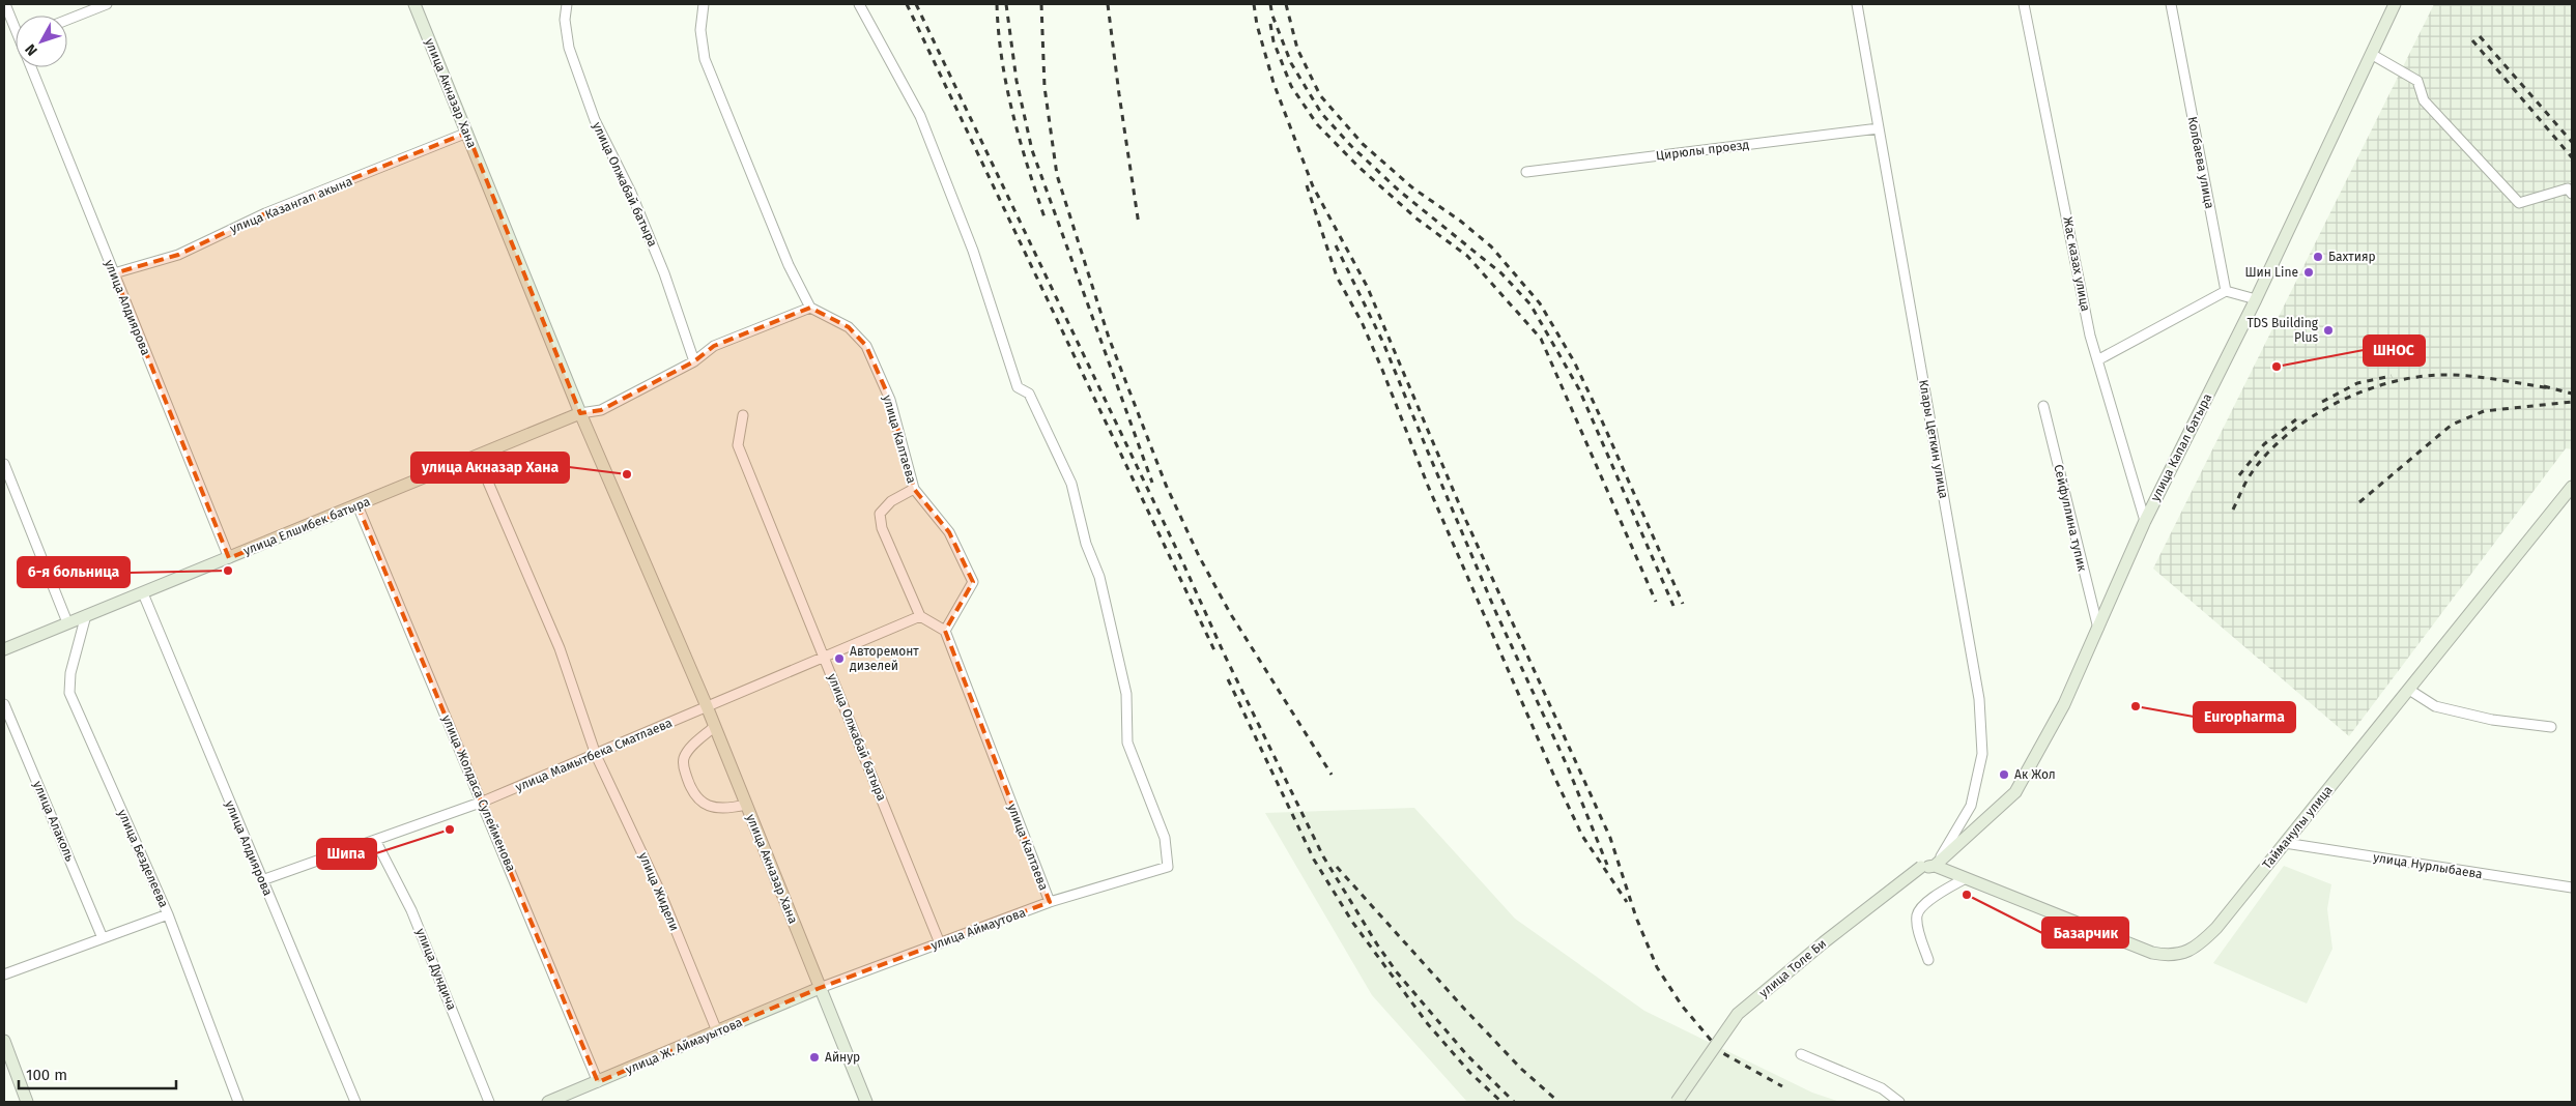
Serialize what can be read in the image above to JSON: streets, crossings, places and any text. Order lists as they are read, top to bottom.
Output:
{
  "streets": {
    "main road": [
      "улица Акназар Хана",
      "улица Капал батыра",
      "улица Елшибек батыра",
      "Тайманулы улица",
      "улица Толе Би",
      "улица Ж. Аймауытова"
    ],
    "street": [
      "Цирюлы проезд",
      "Колбаева улица",
      "улица Олжабай батыра",
      "улица Казангап акына",
      "Жас казах улица",
      "улица Алдиярова",
      "улица Калтаева",
      "Клары Цеткин улица",
      "Сейфуллина тупик",
      "улица Мамытбека Сматлаева",
      "улица Жолдаса Сулейменова",
      "улица Алаколь",
      "улица Безделеева",
      "улица Нурлыбаева",
      "улица Жидели",
      "улица Аймаутова",
      "улица Дундича"
    ]
  },
  "crossings": [
    ["улица Акназар Хана", "улица Казангап акына"],
    ["улица Акназар Хана", "улица Елшибек батыра"],
    ["улица Акназар Хана", "улица Мамытбека Сматлаева"],
    ["улица Акназар Хана", "улица Аймаутова"],
    ["улица Акназар Хана", "улица Ж. Аймауытова"],
    ["Цирюлы проезд", "Клары Цеткин улица"],
    ["улица Олжабай батыра", "улица Мамытбека Сматлаева"],
    ["улица Олжабай батыра", "улица Аймаутова"],
    ["улица Казангап акына", "улица Алдиярова"],
    ["Жас казах улица", "улица Капал батыра"],
    ["улица Алдиярова", "улица Елшибек батыра"],
    ["улица Алдиярова", "улица Мамытбека Сматлаева"],
    ["улица Калтаева", "улица Мамытбека Сматлаева"],
    ["улица Калтаева", "улица Аймаутова"],
    ["Клары Цеткин улица", "улица Капал батыра"],
    ["Клары Цеткин улица", "Тайманулы улица"],
    ["Клары Цеткин улица", "улица Толе Би"],
    ["улица Капал батыра", "Сейфуллина тупик"],
    ["улица Капал батыра", "Тайманулы улица"],
    ["улица Капал батыра", "улица Толе Би"],
    ["улица Елшибек батыра", "улица Жолдаса Сулейменова"],
    ["улица Елшибек батыра", "улица Безделеева"],
    ["улица Елшибек батыра", "улица Жидели"],
    ["улица Мамытбека Сматлаева", "улица Жолдаса Сулейменова"],
    ["улица Мамытбека Сматлаева", "улица Жидели"],
    ["улица Мамытбека Сматлаева", "улица Дундича"],
    ["улица Жолдаса Сулейменова", "улица Ж. Аймауытова"],
    ["Тайманулы улица", "улица Нурлыбаева"],
    ["Тайманулы улица", "улица Толе Би"],
    ["улица Жидели", "улица Ж. Аймауытова"],
    ["улица Аймаутова", "улица Ж. Аймауытова"]
  ],
  "places": [
    "Бахтияр",
    "Шин Line",
    "TDS Building Plus",
    "ШНОС",
    "улица Акназар Хана",
    "6-я больница",
    "Авторемонт дизелей",
    "Europharma",
    "Ак Жол",
    "Шипа",
    "Базарчик",
    "Айнур"
  ],
  "scale_bar": "100 m",
  "north": "bottom left"
}
